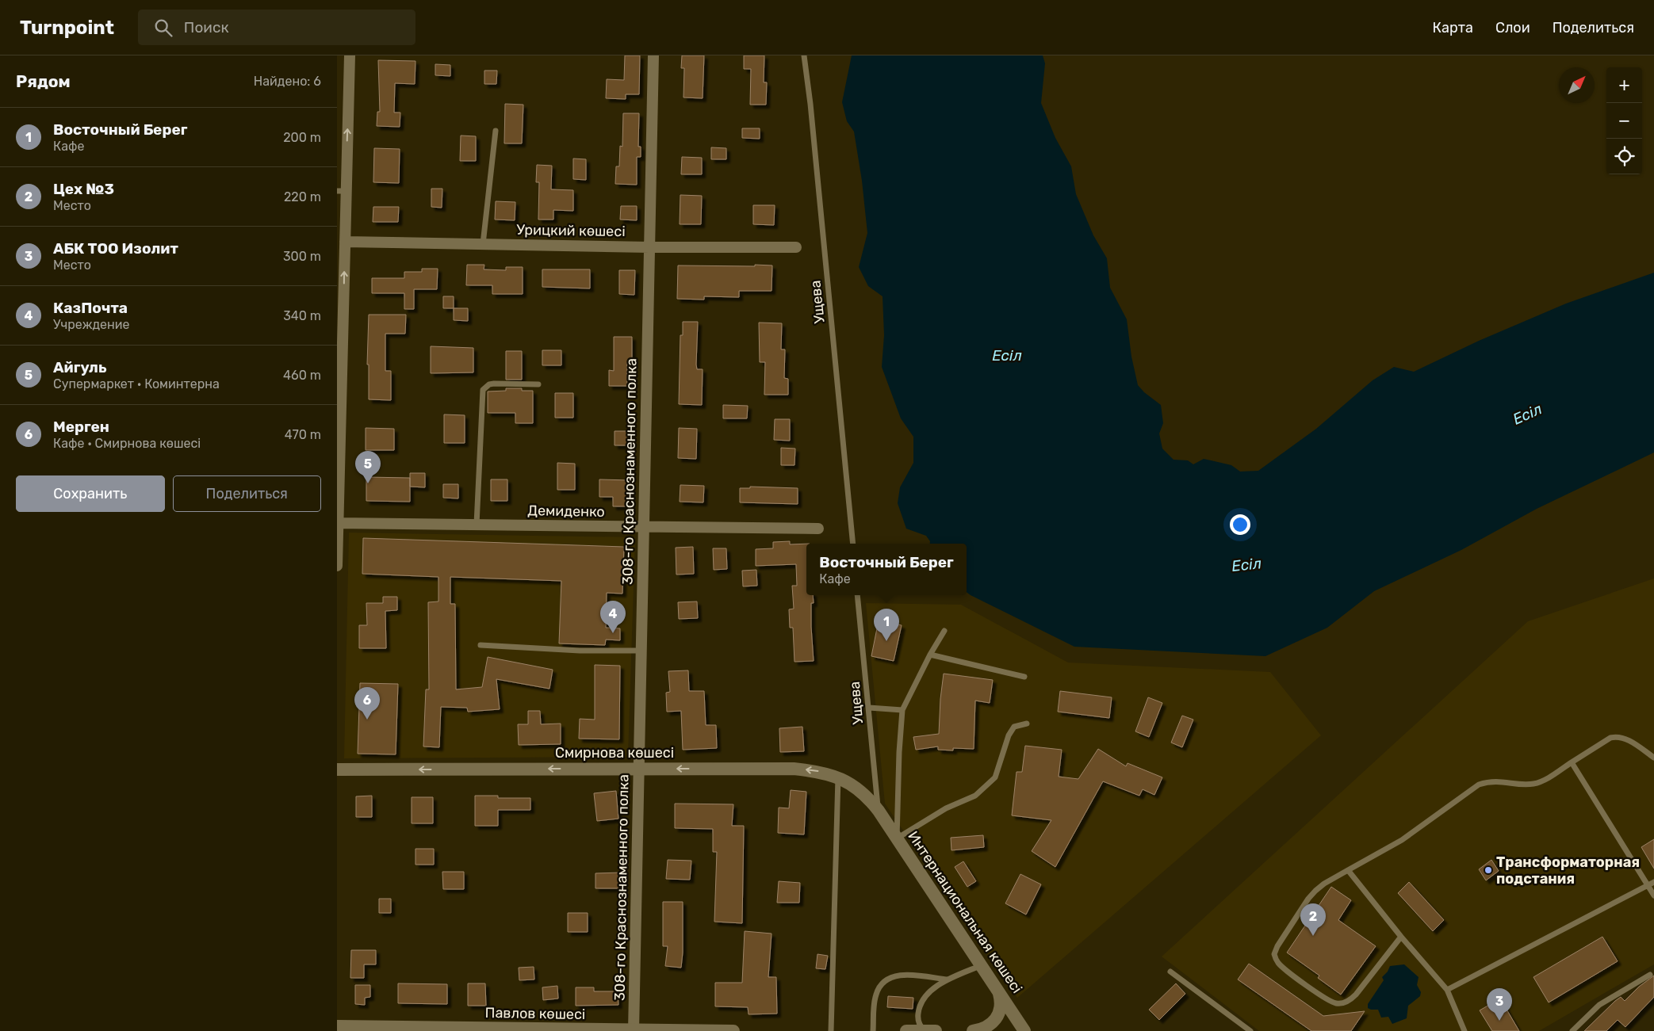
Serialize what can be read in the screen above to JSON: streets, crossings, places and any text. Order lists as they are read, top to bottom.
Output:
{
  "streets": {
    "street": [
      "Урицкий көшесі",
      "308-го Краснознаменного полка",
      "Демиденко",
      "Смирнова көшесі",
      "Интернациональная көшесі",
      "Павлов көшесі"
    ],
    "lane": ["Ущева"]
  },
  "crossings": [
    ["Урицкий көшесі", "308-го Краснознаменного полка"],
    ["Ущева", "Смирнова көшесі"],
    ["Ущева", "Интернациональная көшесі"],
    ["308-го Краснознаменного полка", "Демиденко"],
    ["308-го Краснознаменного полка", "Смирнова көшесі"],
    ["308-го Краснознаменного полка", "Павлов көшесі"],
    ["Смирнова көшесі", "Интернациональная көшесі"]
  ],
  "one_way": ["Смирнова көшесі"],
  "water": ["Есіл"],
  "places": ["Трансформаторная подстания"],
  "north": "top right",
  "page": {
    "header": "Turnpoint",
    "search": "Поиск",
    "nav": ["Карта", "Слои", "Поделиться"],
    "heading": ["Рядом", "Найдено: 6"],
    "map_buttons": ["+", "−"],
    "list": [
      {
        "mark": "1",
        "name": "Восточный Берег",
        "note": "Кафе",
        "value": "200 m"
      },
      {
        "mark": "2",
        "name": "Цех №3",
        "note": "Место",
        "value": "220 m"
      },
      {
        "mark": "3",
        "name": "АБК ТОО Изолит",
        "note": "Место",
        "value": "300 m"
      },
      {
        "mark": "4",
        "name": "КазПочта",
        "note": "Учреждение",
        "value": "340 m"
      },
      {
        "mark": "5",
        "name": "Айгуль",
        "note": "Супермаркет · Коминтерна",
        "value": "460 m"
      },
      {
        "mark": "6",
        "name": "Мерген",
        "note": "Кафе · Смирнова көшесі",
        "value": "470 m"
      }
    ],
    "pins": [
      "5",
      "4",
      "1",
      "6",
      "2",
      "3"
    ],
    "buttons": ["Сохранить", "Поделиться"],
    "popup": ["Восточный Берег", "Кафе"]
  }
}
